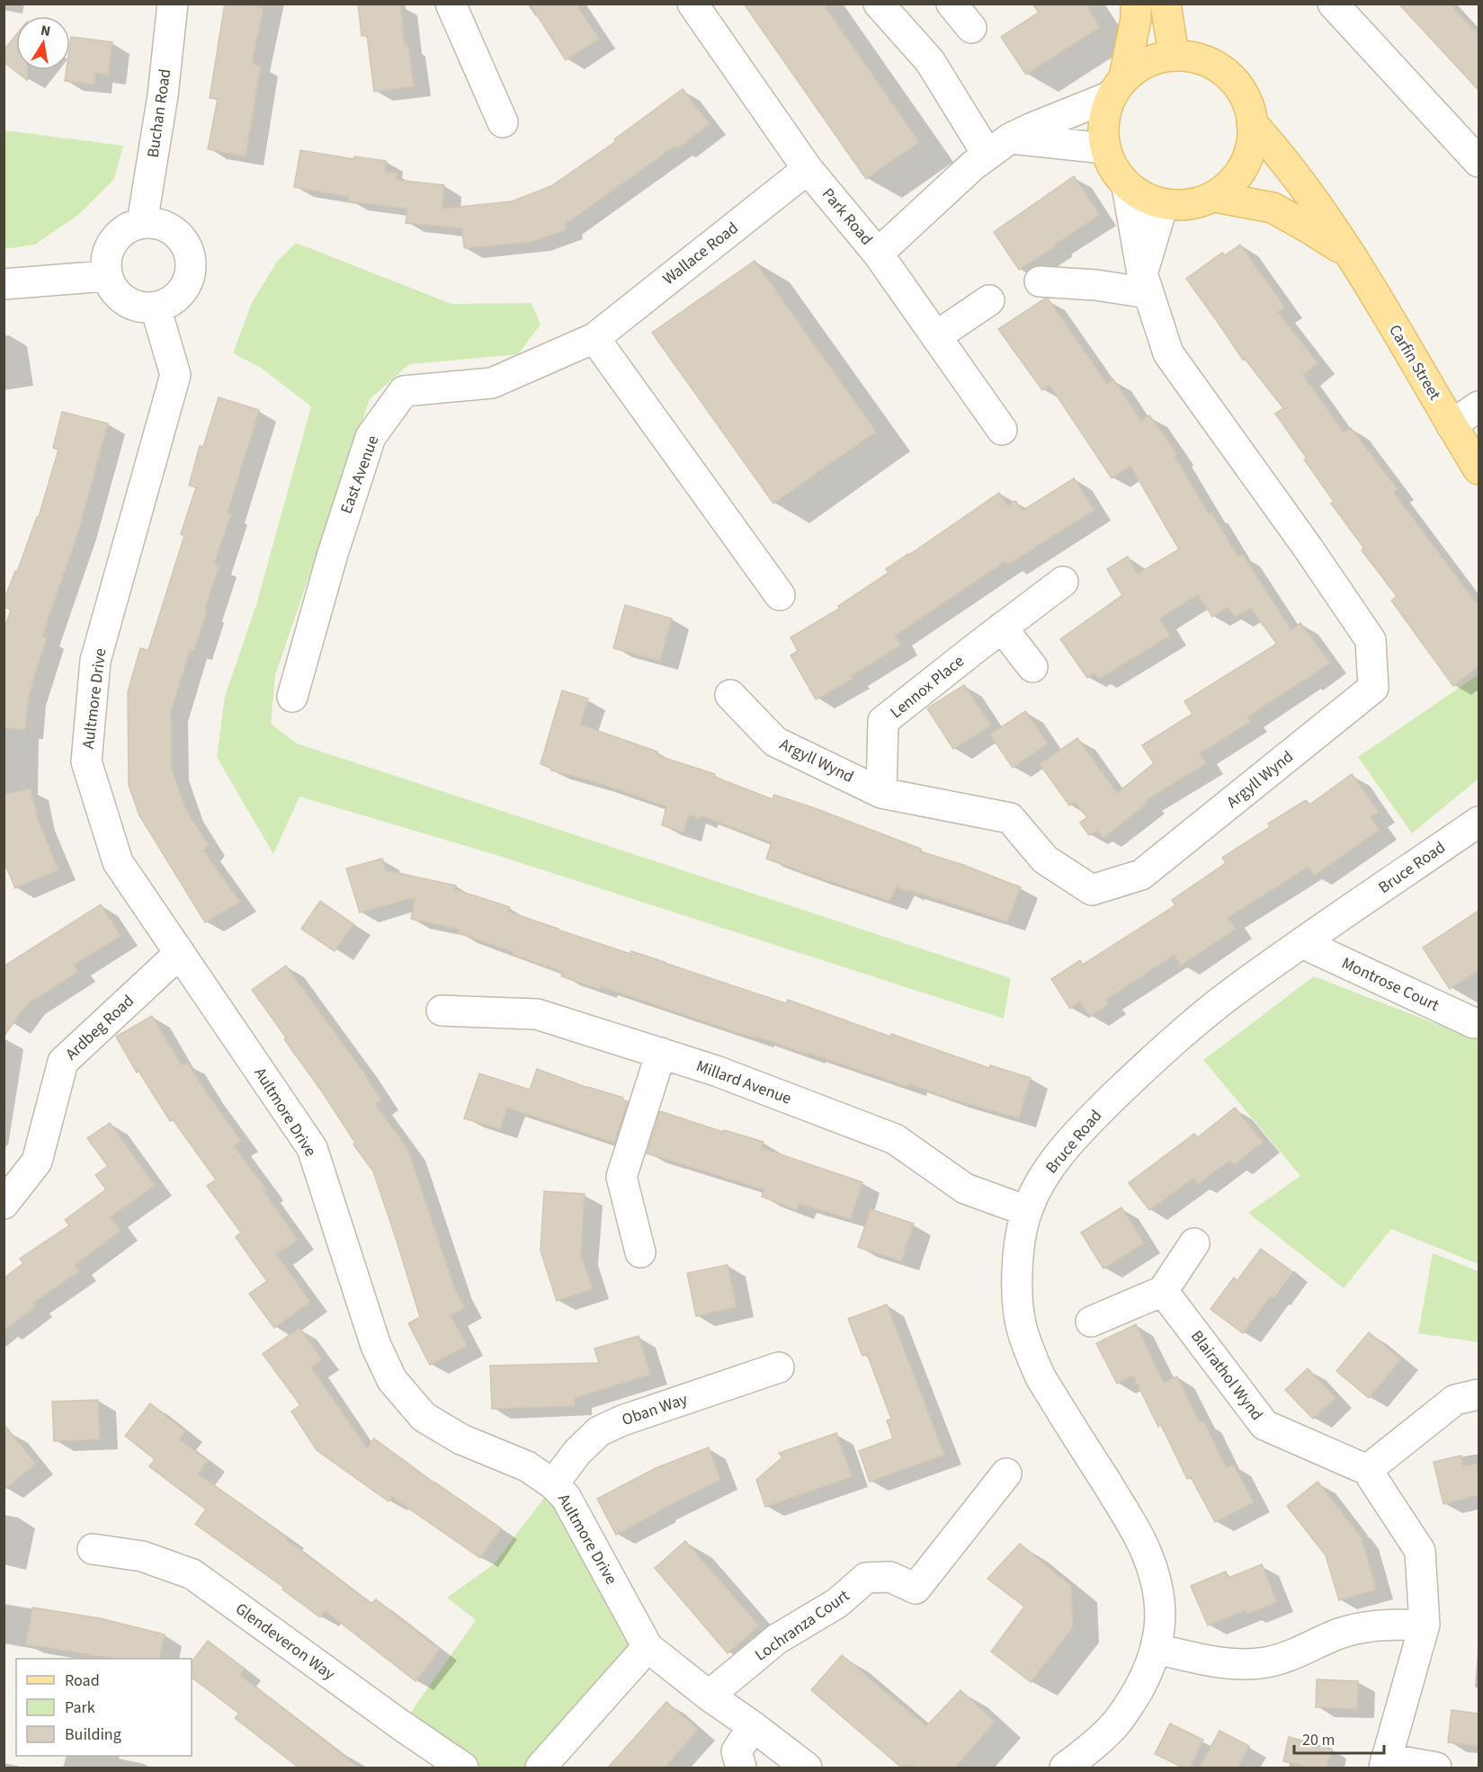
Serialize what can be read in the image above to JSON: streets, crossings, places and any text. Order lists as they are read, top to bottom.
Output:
{
  "streets": {
    "main road": ["Carfin Street"],
    "street": [
      "Buchan Road",
      "Park Road",
      "Wallace Road",
      "East Avenue",
      "Lennox Place",
      "Aultmore Drive",
      "Argyll Wynd",
      "Bruce Road",
      "Montrose Court",
      "Ardbeg Road",
      "Millard Avenue",
      "Blairathol Wynd",
      "Oban Way",
      "Lochranza Court",
      "Glendeveron Way"
    ]
  },
  "crossings": [
    ["Buchan Road", "Aultmore Drive"],
    ["Park Road", "Wallace Road"],
    ["Wallace Road", "East Avenue"],
    ["Carfin Street", "Argyll Wynd"],
    ["Lennox Place", "Argyll Wynd"],
    ["Aultmore Drive", "Ardbeg Road"],
    ["Aultmore Drive", "Oban Way"],
    ["Aultmore Drive", "Lochranza Court"],
    ["Bruce Road", "Montrose Court"],
    ["Bruce Road", "Millard Avenue"]
  ],
  "legend": ["Road", "Park", "Building"],
  "scale_bar": "20 m",
  "north": "top"
}
